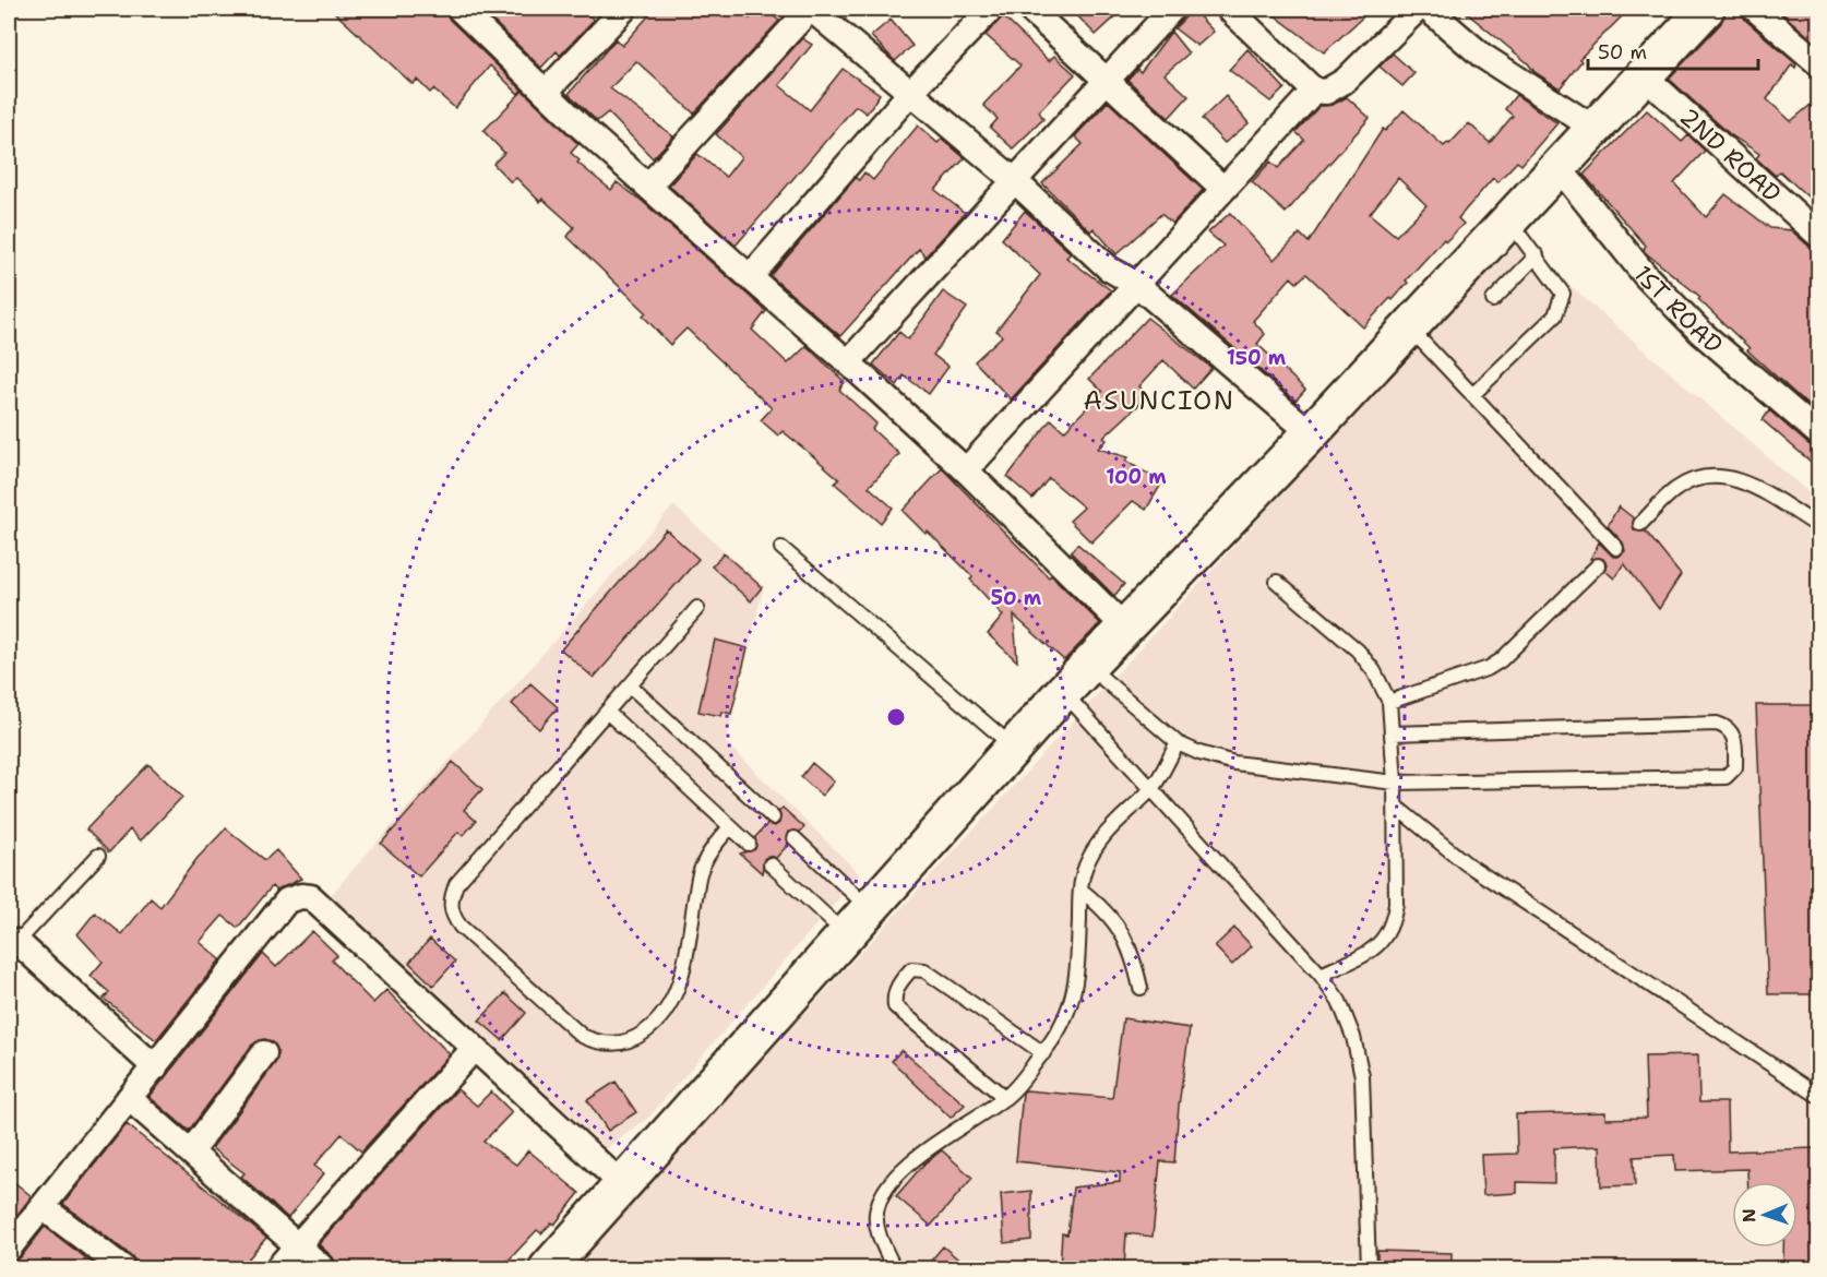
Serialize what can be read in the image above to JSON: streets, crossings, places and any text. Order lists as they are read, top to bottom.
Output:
{
  "streets": {
    "street": ["2ND ROAD", "1ST ROAD"]
  },
  "districts": ["ASUNCION"],
  "scale_bar": "50 m",
  "north": "left",
  "rings": ["150 m", "100 m", "50 m"]
}
